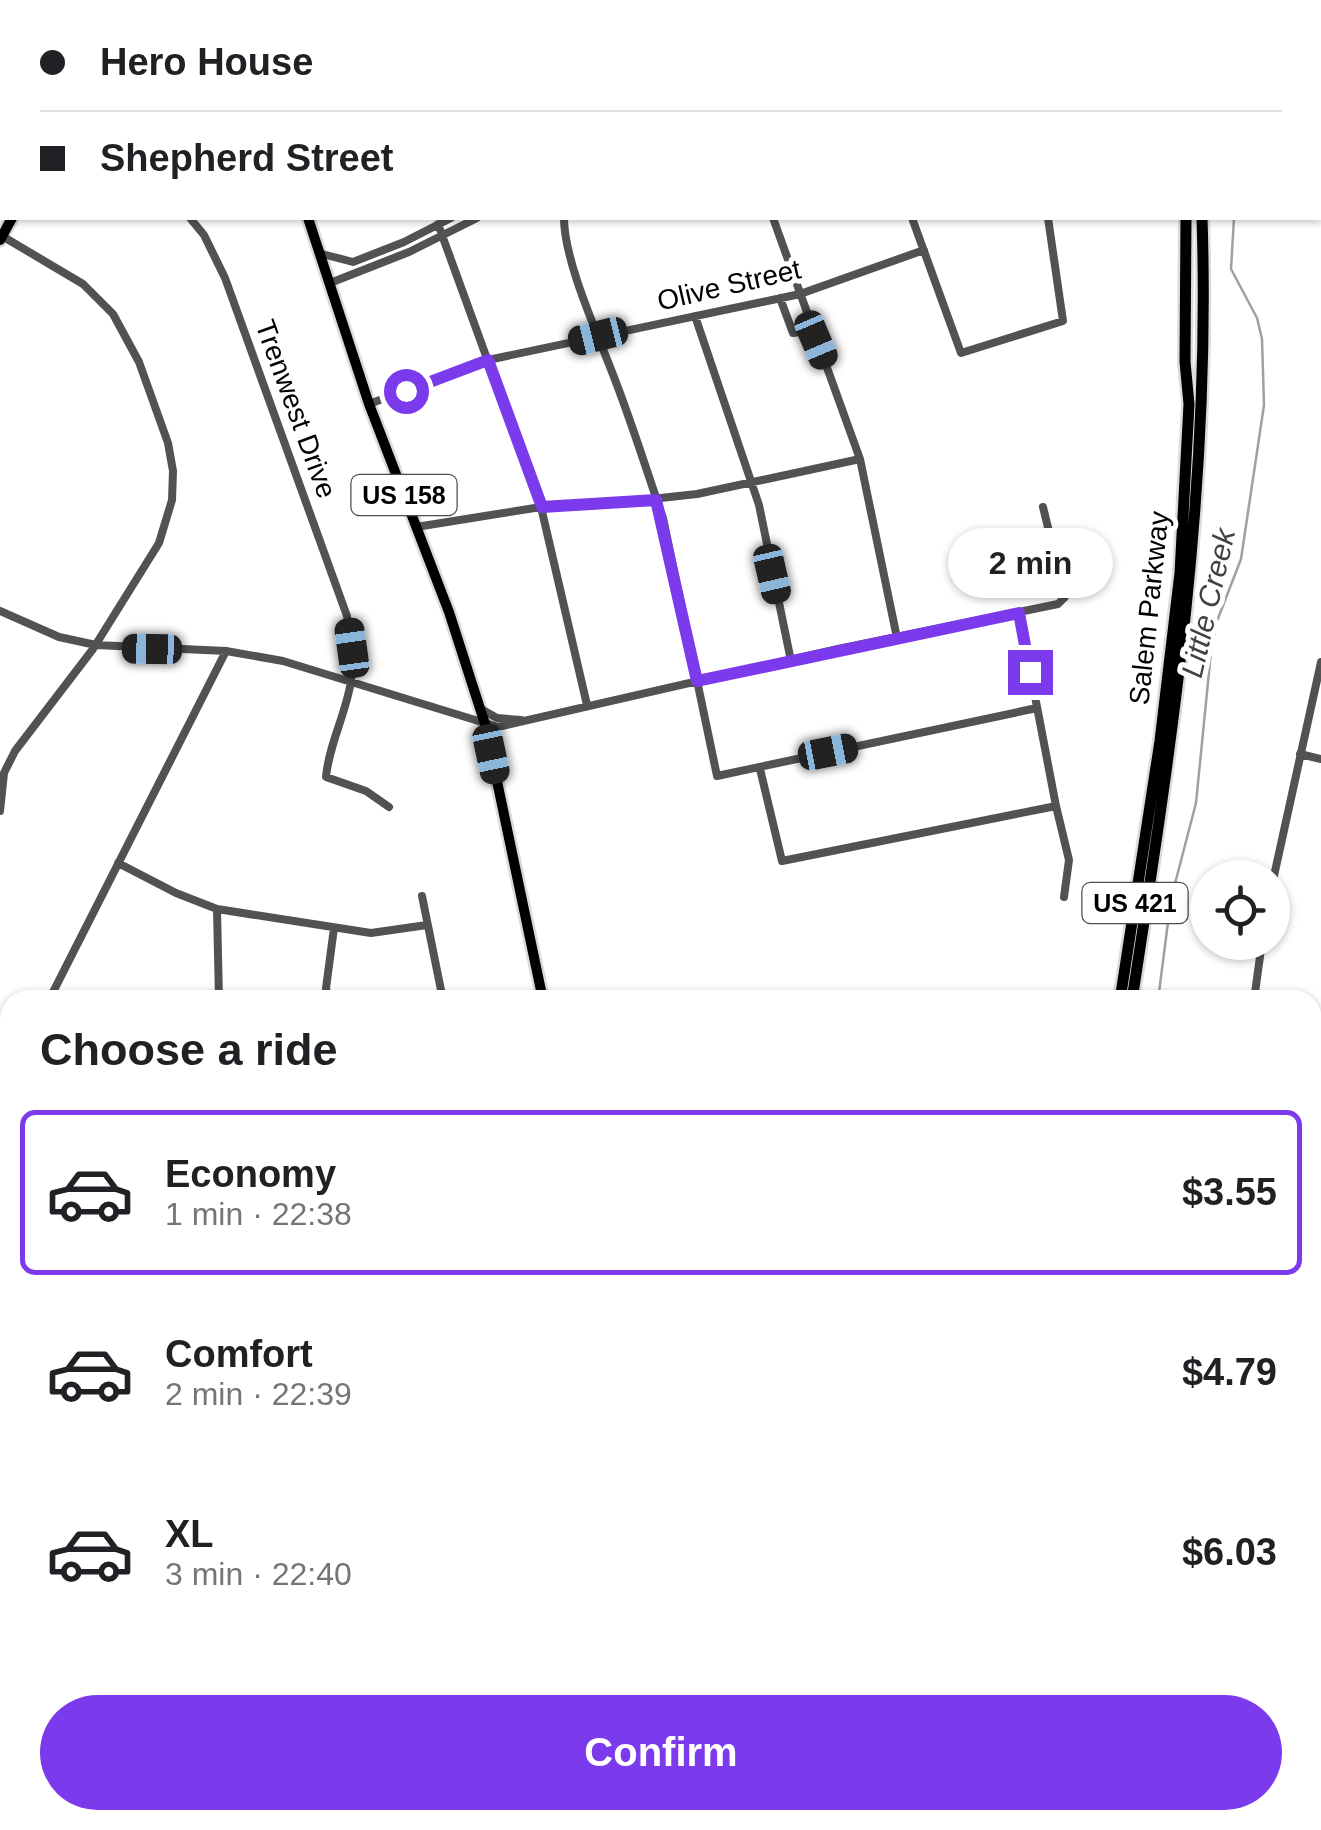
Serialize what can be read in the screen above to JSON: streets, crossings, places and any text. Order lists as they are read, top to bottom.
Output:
{
  "streets": {
    "highway": ["Salem Parkway", "US 421"],
    "main road": ["US 158"],
    "street": ["Olive Street", "Trenwest Drive"]
  },
  "crossings": [
    ["Olive Street", "US 158"]
  ],
  "water": ["Little Creek"],
  "page": {
    "banner": ["Hero House", "Shepherd Street"],
    "bubble": "2 min",
    "heading": "Choose a ride",
    "list": [
      {
        "name": "Economy",
        "note": "1 min · 22:38",
        "value": "$3.55"
      },
      {
        "name": "Comfort",
        "note": "2 min · 22:39",
        "value": "$4.79"
      },
      {
        "name": "XL",
        "note": "3 min · 22:40",
        "value": "$6.03"
      }
    ],
    "buttons": "Confirm"
  }
}
